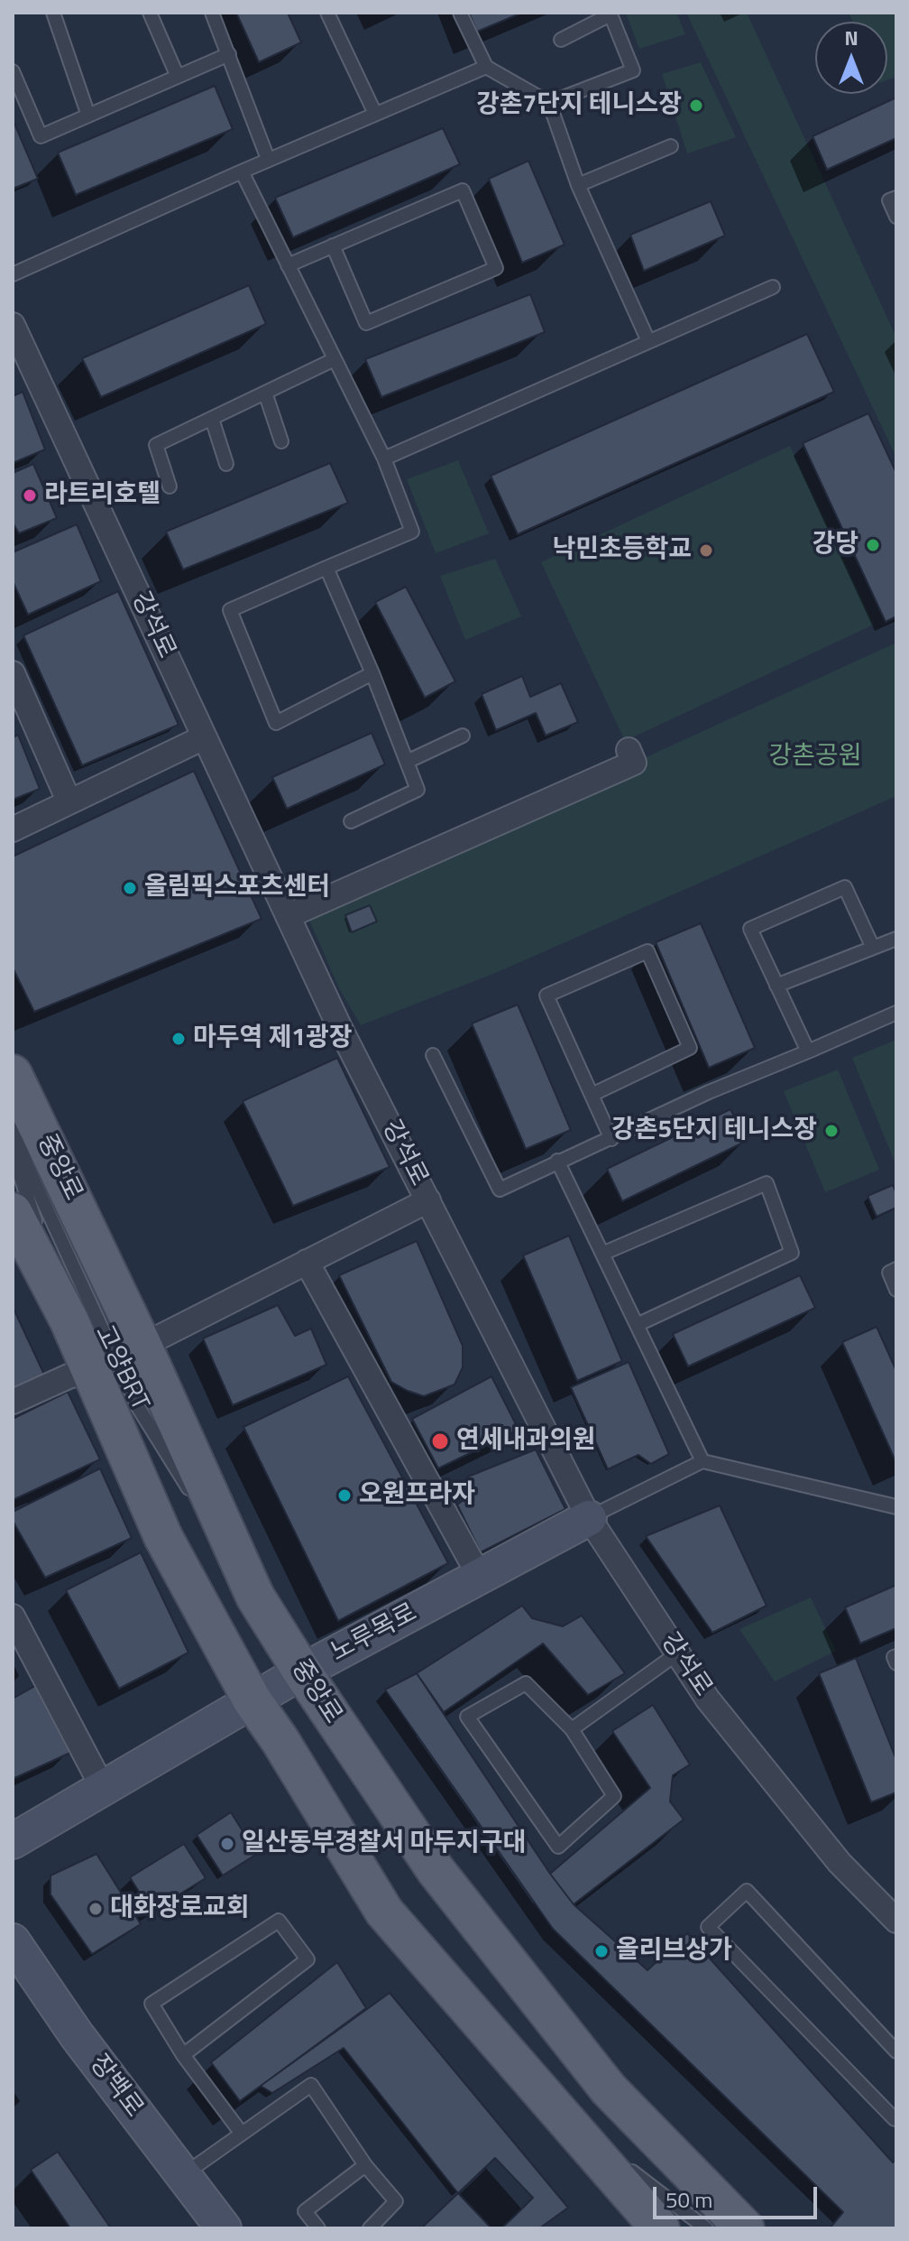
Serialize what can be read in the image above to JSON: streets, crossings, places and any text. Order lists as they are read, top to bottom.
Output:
{
  "streets": {
    "main road": ["중앙로"],
    "street": ["강석로", "노루목로", "장백로"],
    "lane": ["고양BRT"]
  },
  "crossings": [
    ["강석로", "노루목로"],
    ["중앙로", "고양BRT"],
    ["중앙로", "노루목로"]
  ],
  "parks": ["강촌공원"],
  "places": [
    "강촌7단지 테니스장",
    "라트리호텔",
    "강당",
    "낙민초등학교",
    "올림픽스포츠센터",
    "마두역 제1광장",
    "강촌5단지 테니스장",
    "연세내과의원",
    "오원프라자",
    "일산동부경찰서 마두지구대",
    "대화장로교회",
    "올리브상가"
  ],
  "scale_bar": "50 m",
  "north": "top"
}
